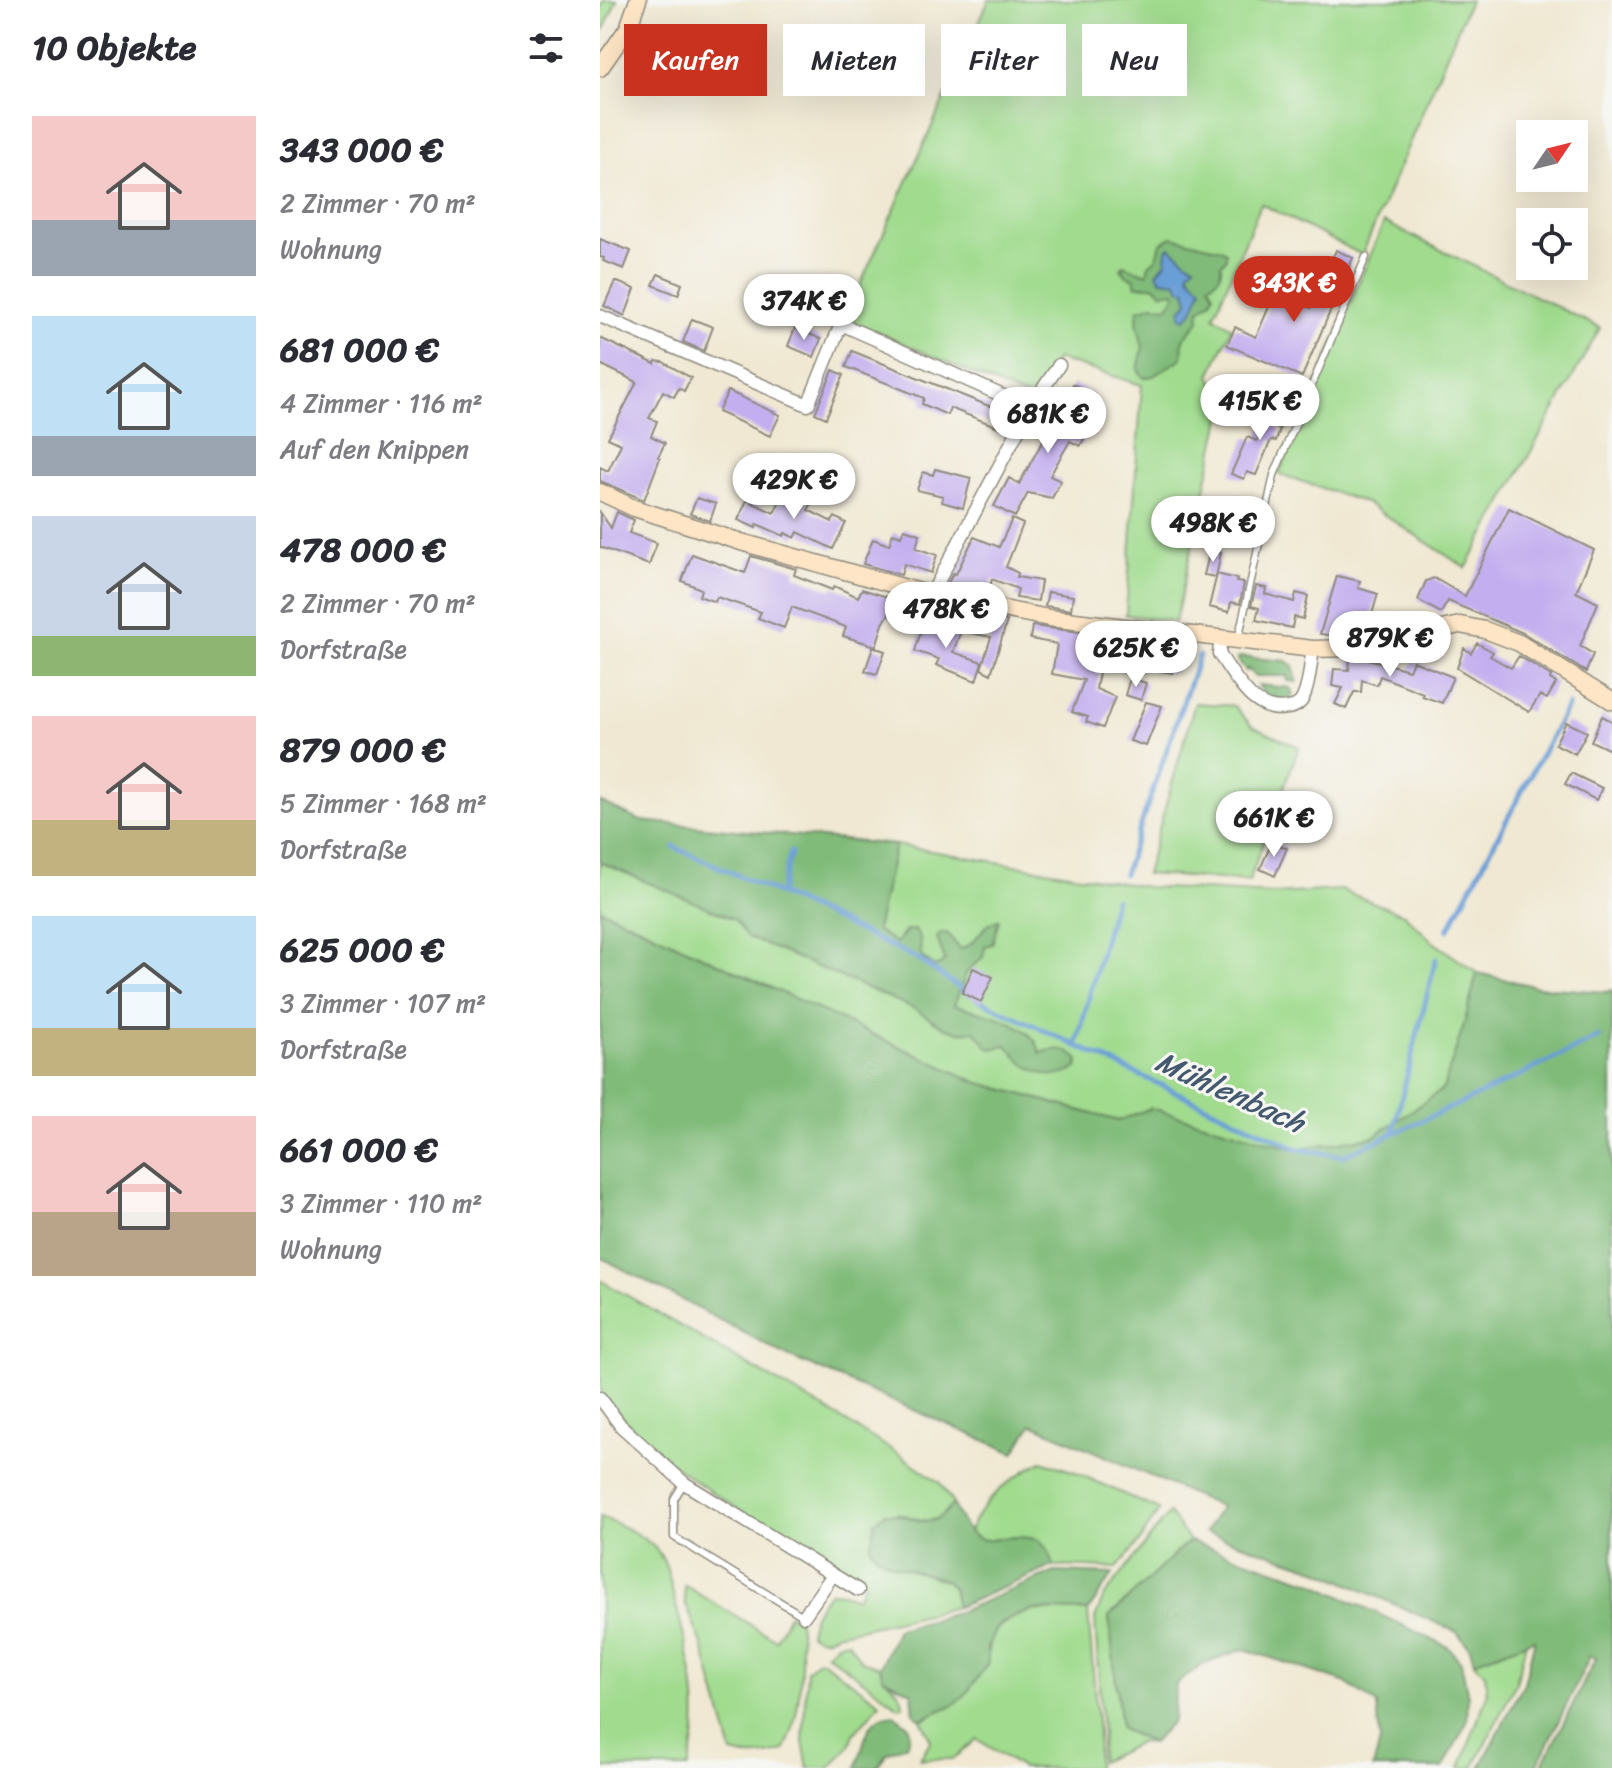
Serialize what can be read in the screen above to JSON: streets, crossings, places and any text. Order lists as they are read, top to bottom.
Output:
{
  "water": ["Mühlenbach"],
  "north": "top right",
  "page": {
    "heading": "10 Objekte",
    "chip": [
      "Kaufen",
      "Mieten",
      "Filter",
      "Neu"
    ],
    "list": [
      {
        "name": "343 000 €",
        "note": "2 Zimmer · 70 m² · Wohnung"
      },
      {
        "name": "681 000 €",
        "note": "4 Zimmer · 116 m² · Auf den Knippen"
      },
      {
        "name": "478 000 €",
        "note": "2 Zimmer · 70 m² · Dorfstraße"
      },
      {
        "name": "879 000 €",
        "note": "5 Zimmer · 168 m² · Dorfstraße"
      },
      {
        "name": "625 000 €",
        "note": "3 Zimmer · 107 m² · Dorfstraße"
      },
      {
        "name": "661 000 €",
        "note": "3 Zimmer · 110 m² · Wohnung"
      }
    ],
    "price": [
      "343K €",
      "374K €",
      "415K €",
      "681K €",
      "429K €",
      "498K €",
      "478K €",
      "879K €",
      "625K €",
      "661K €"
    ]
  }
}
